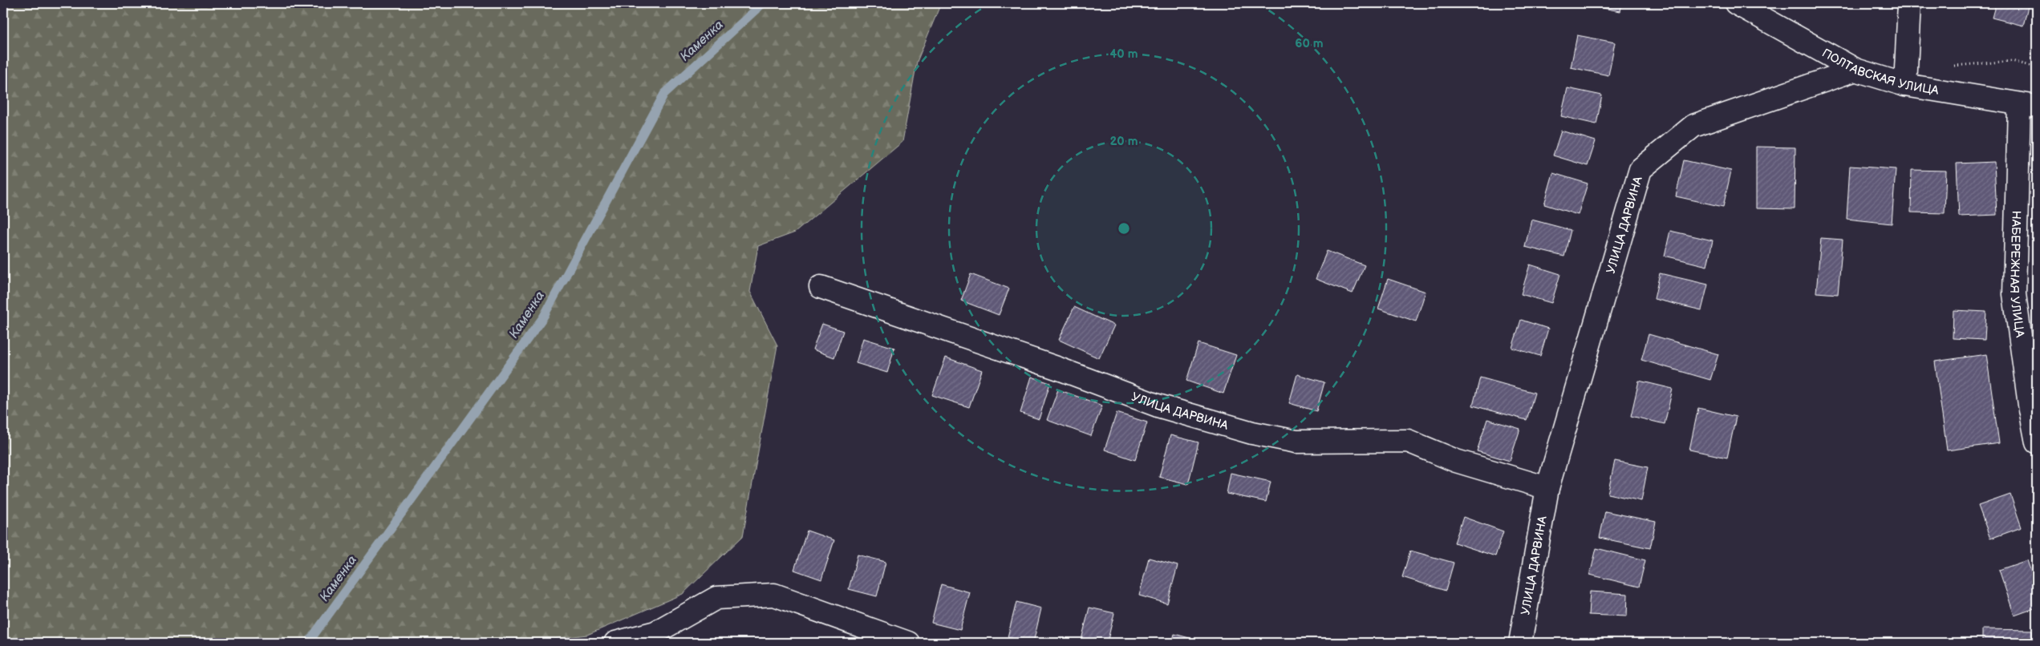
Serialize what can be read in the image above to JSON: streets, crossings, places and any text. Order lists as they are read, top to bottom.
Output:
{
  "streets": {
    "street": ["ПОЛТАВСКАЯ УЛИЦА", "УЛИЦА ДАРВИНА", "НАБЕРЕЖНАЯ УЛИЦА"]
  },
  "crossings": [
    ["ПОЛТАВСКАЯ УЛИЦА", "УЛИЦА ДАРВИНА"],
    ["ПОЛТАВСКАЯ УЛИЦА", "НАБЕРЕЖНАЯ УЛИЦА"]
  ],
  "water": ["Каменка"],
  "rings": ["60 m", "40 m", "20 m"]
}
